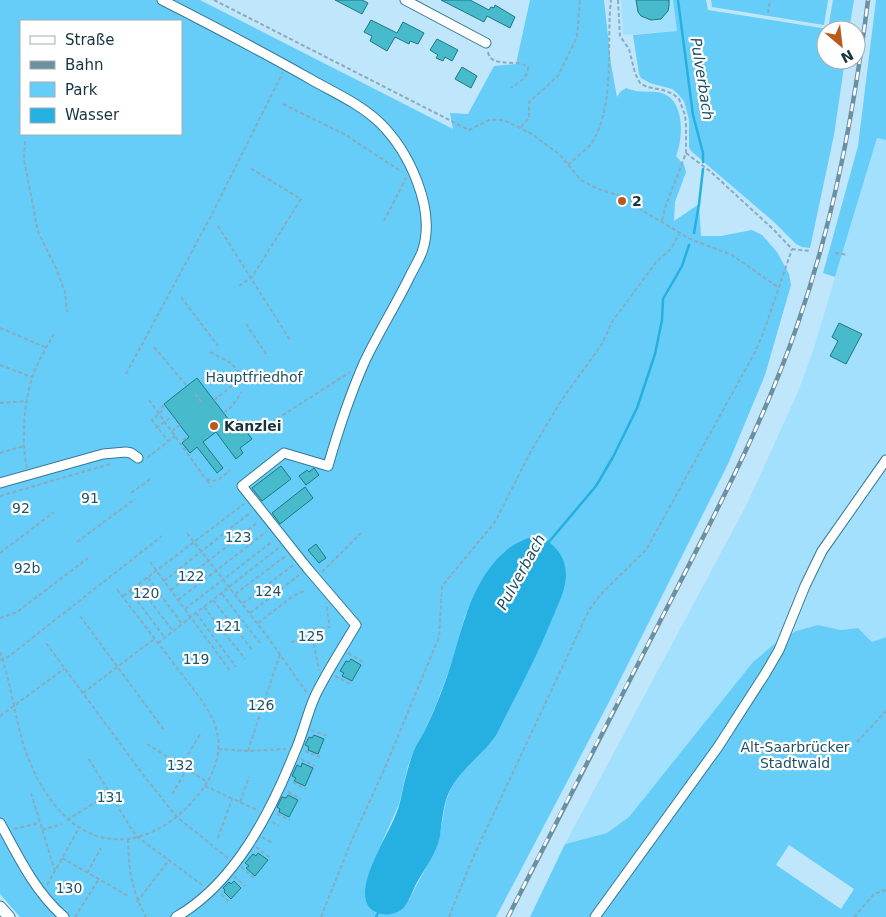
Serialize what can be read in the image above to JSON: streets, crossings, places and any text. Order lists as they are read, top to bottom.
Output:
{
  "water": ["Pulverbach"],
  "parks": [
    "Hauptfriedhof",
    "91",
    "92",
    "123",
    "92b",
    "122",
    "124",
    "120",
    "121",
    "125",
    "119",
    "126",
    "Alt-Saarbrücker Stadtwald",
    "132",
    "131",
    "130"
  ],
  "places": ["2", "Kanzlei"],
  "legend": [
    "Straße",
    "Bahn",
    "Park",
    "Wasser"
  ],
  "north": "bottom right"
}
